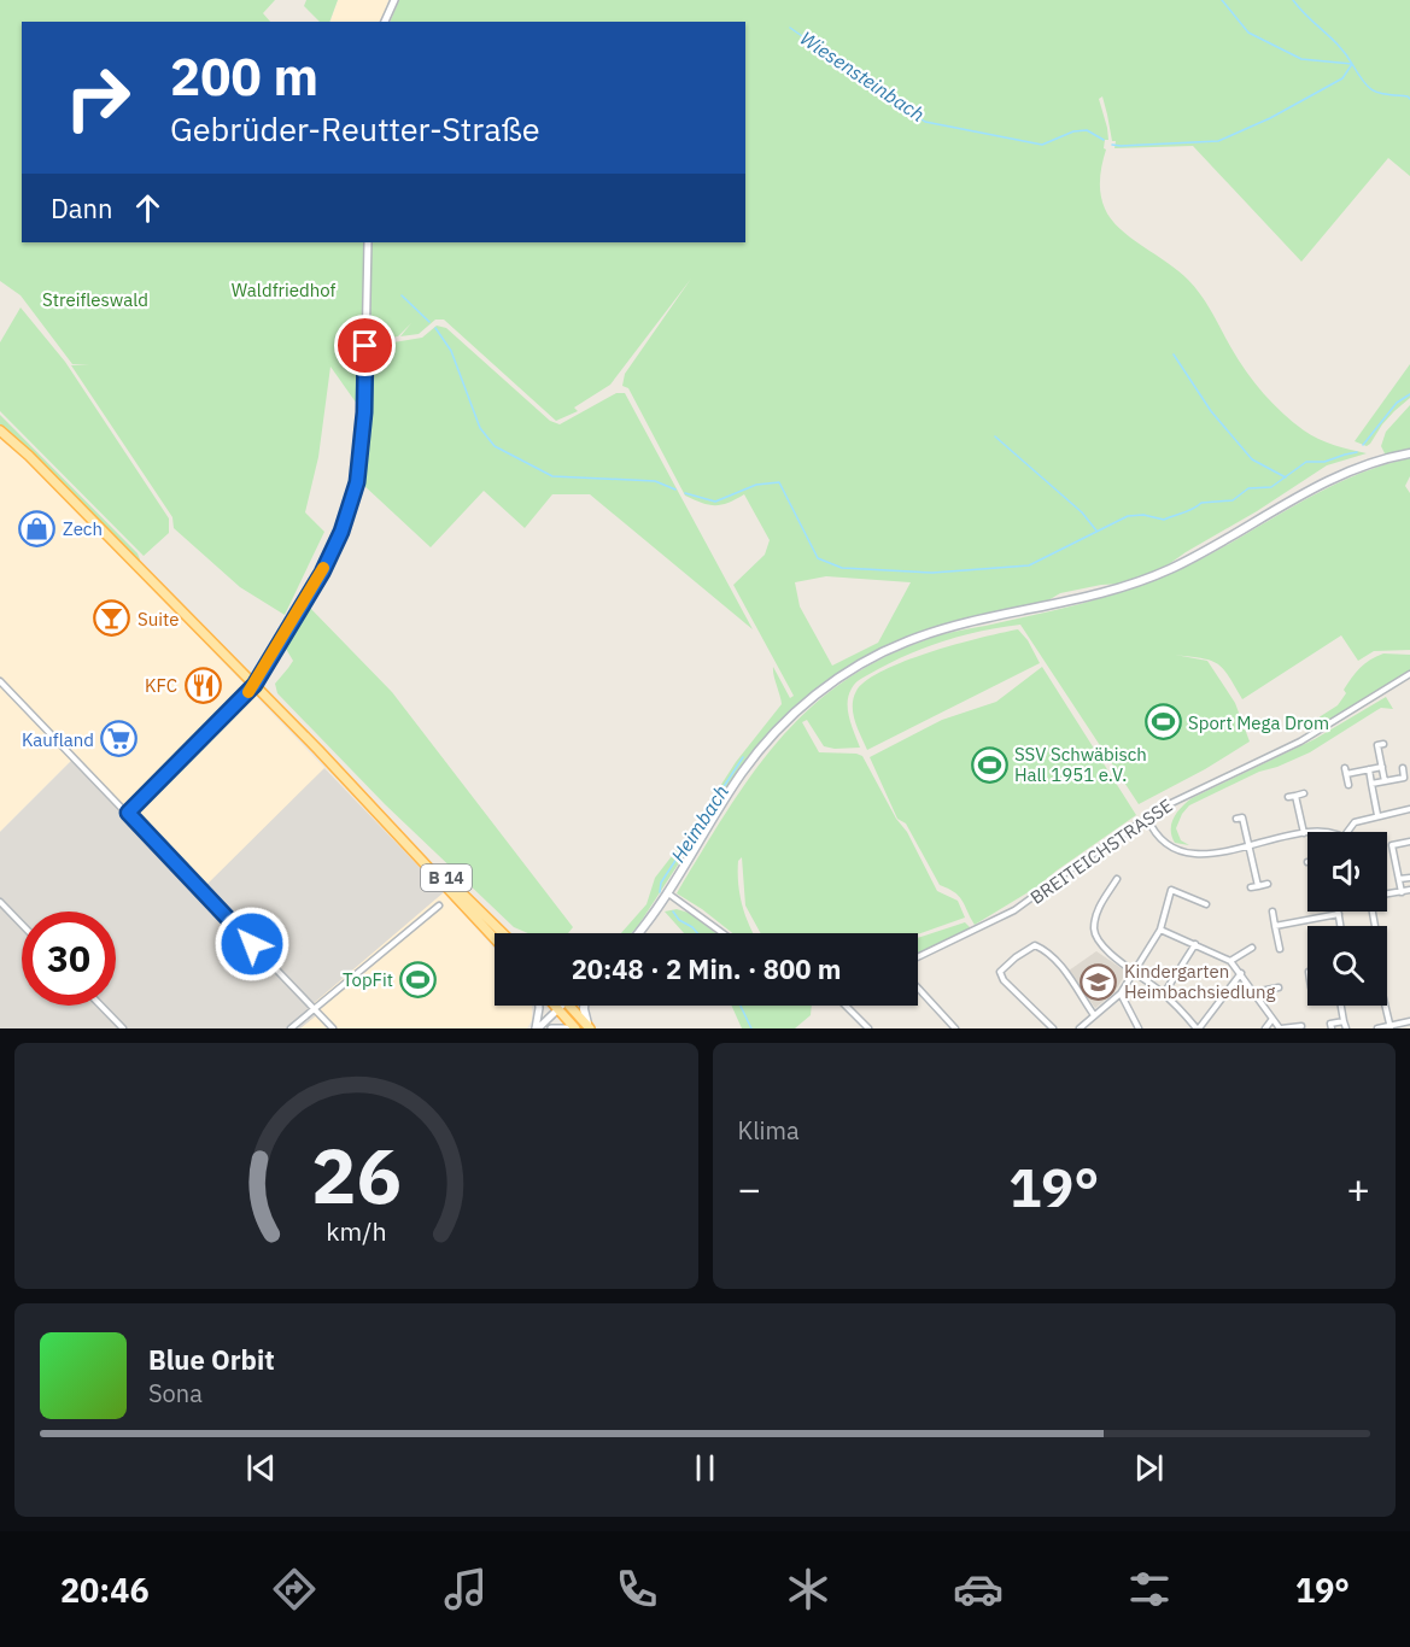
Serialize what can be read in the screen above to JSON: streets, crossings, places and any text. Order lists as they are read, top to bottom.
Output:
{
  "streets": {
    "main road": ["B 14"],
    "street": ["BREITEICHSTRASSE"]
  },
  "water": ["Wiesensteinbach", "Heimbach"],
  "parks": ["Waldfriedhof", "Streifleswald"],
  "places": {
    "shop": ["Zech"],
    "bar": ["Suite"],
    "restaurant": ["KFC"],
    "sports": ["Sport Mega Drom", "SSV Schwäbisch Hall 1951 e.V.", "TopFit"],
    "supermarket": ["Kaufland"],
    "school or university": ["Kindergarten Heimbachsiedlung"]
  },
  "page": {
    "turn": ["200 m", "Gebrüder-Reutter-Straße"],
    "then": "Dann",
    "limit": "30",
    "trip": "20:48 · 2 Min. · 800 m",
    "tile": "Klima",
    "heat": ["−", "19°", "+"],
    "song": ["Blue Orbit", "Sona"],
    "tabs": ["20:46", "19°"],
    "gauge": ["26", "km/h"]
  }
}
